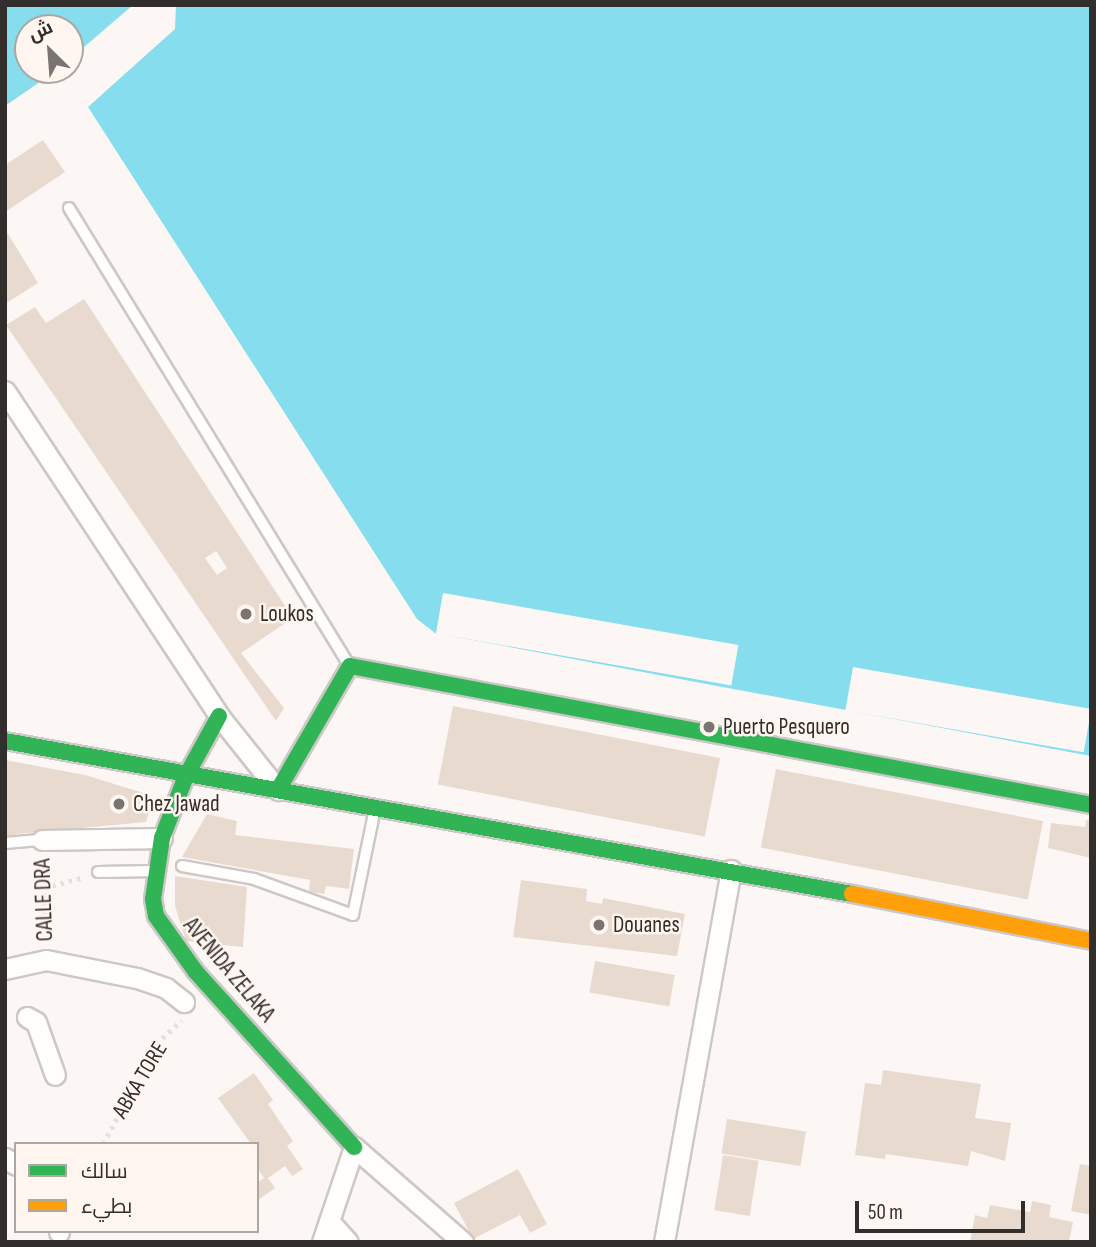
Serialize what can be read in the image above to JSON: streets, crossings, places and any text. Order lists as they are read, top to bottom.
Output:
{
  "streets": {
    "street": ["AVENIDA ZELAKA"],
    "path": ["CALLE DRA", "ABKA TORE"]
  },
  "places": [
    "Loukos",
    "Puerto Pesquero",
    "Chez Jawad",
    "Douanes"
  ],
  "legend": ["سالك", "بطيء"],
  "scale_bar": "50 m",
  "north": "top left"
}
